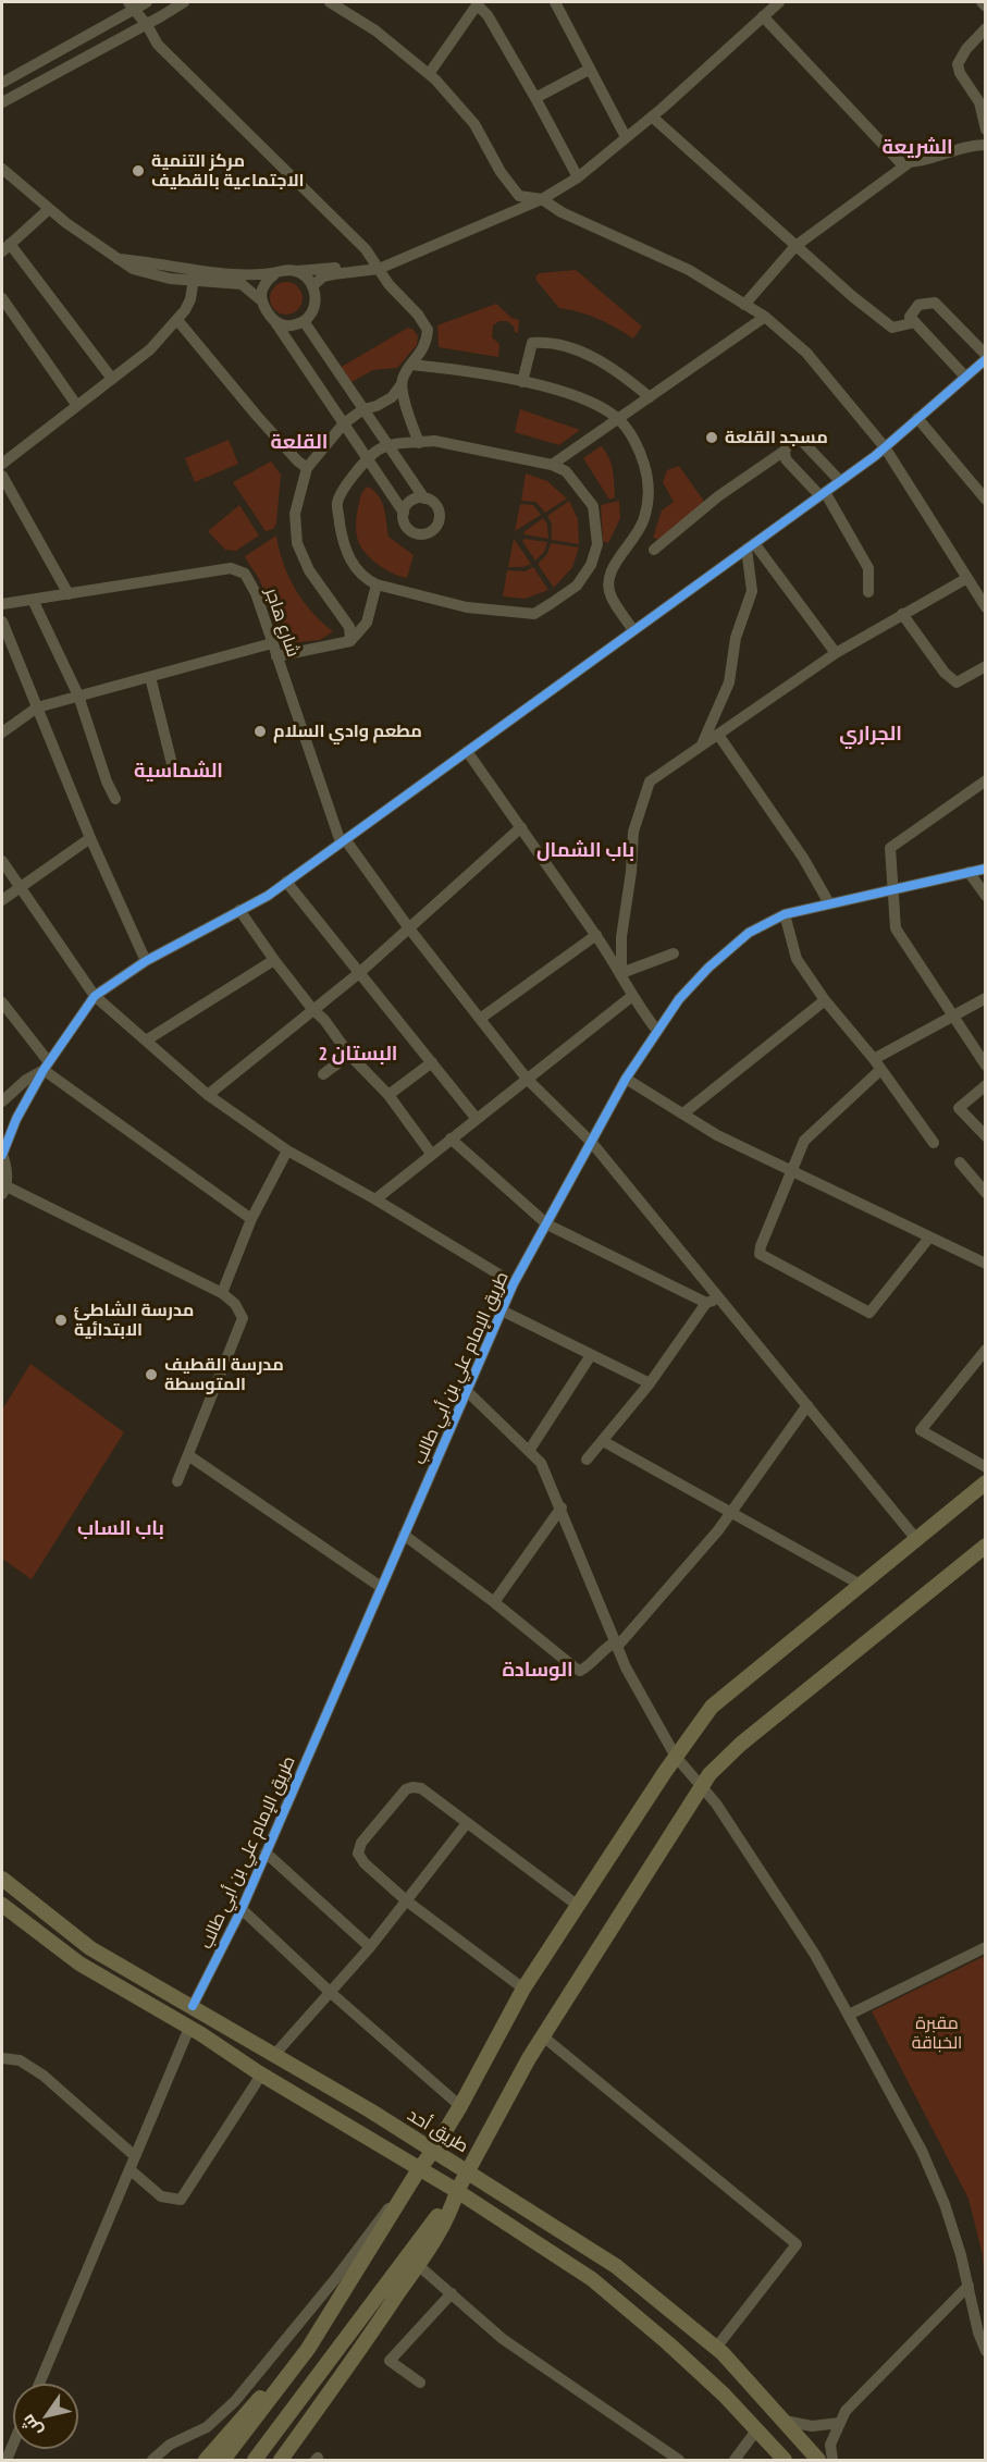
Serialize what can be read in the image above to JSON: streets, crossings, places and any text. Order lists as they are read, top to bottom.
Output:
{
  "streets": {
    "main road": ["طريق أحد"],
    "street": ["شارع هاجر", "طريق الإمام علي بن أبي طالب"]
  },
  "crossings": [
    ["شارع هاجر", "طريق الإمام علي بن أبي طالب"],
    ["طريق الإمام علي بن أبي طالب", "طريق أحد"]
  ],
  "districts": [
    "الشريعة",
    "القلعة",
    "الجراري",
    "الشماسية",
    "باب الشمال",
    "البستان 2",
    "باب الساب",
    "الوسادة"
  ],
  "parks": ["مقبرة الخباقة"],
  "places": [
    "مركز التنمية الاجتماعية بالقطيف",
    "مسجد القلعة",
    "مطعم وادي السلام",
    "مدرسة الشاطئ الابتدائية",
    "مدرسة القطيف المتوسطة"
  ],
  "north": "bottom left"
}
